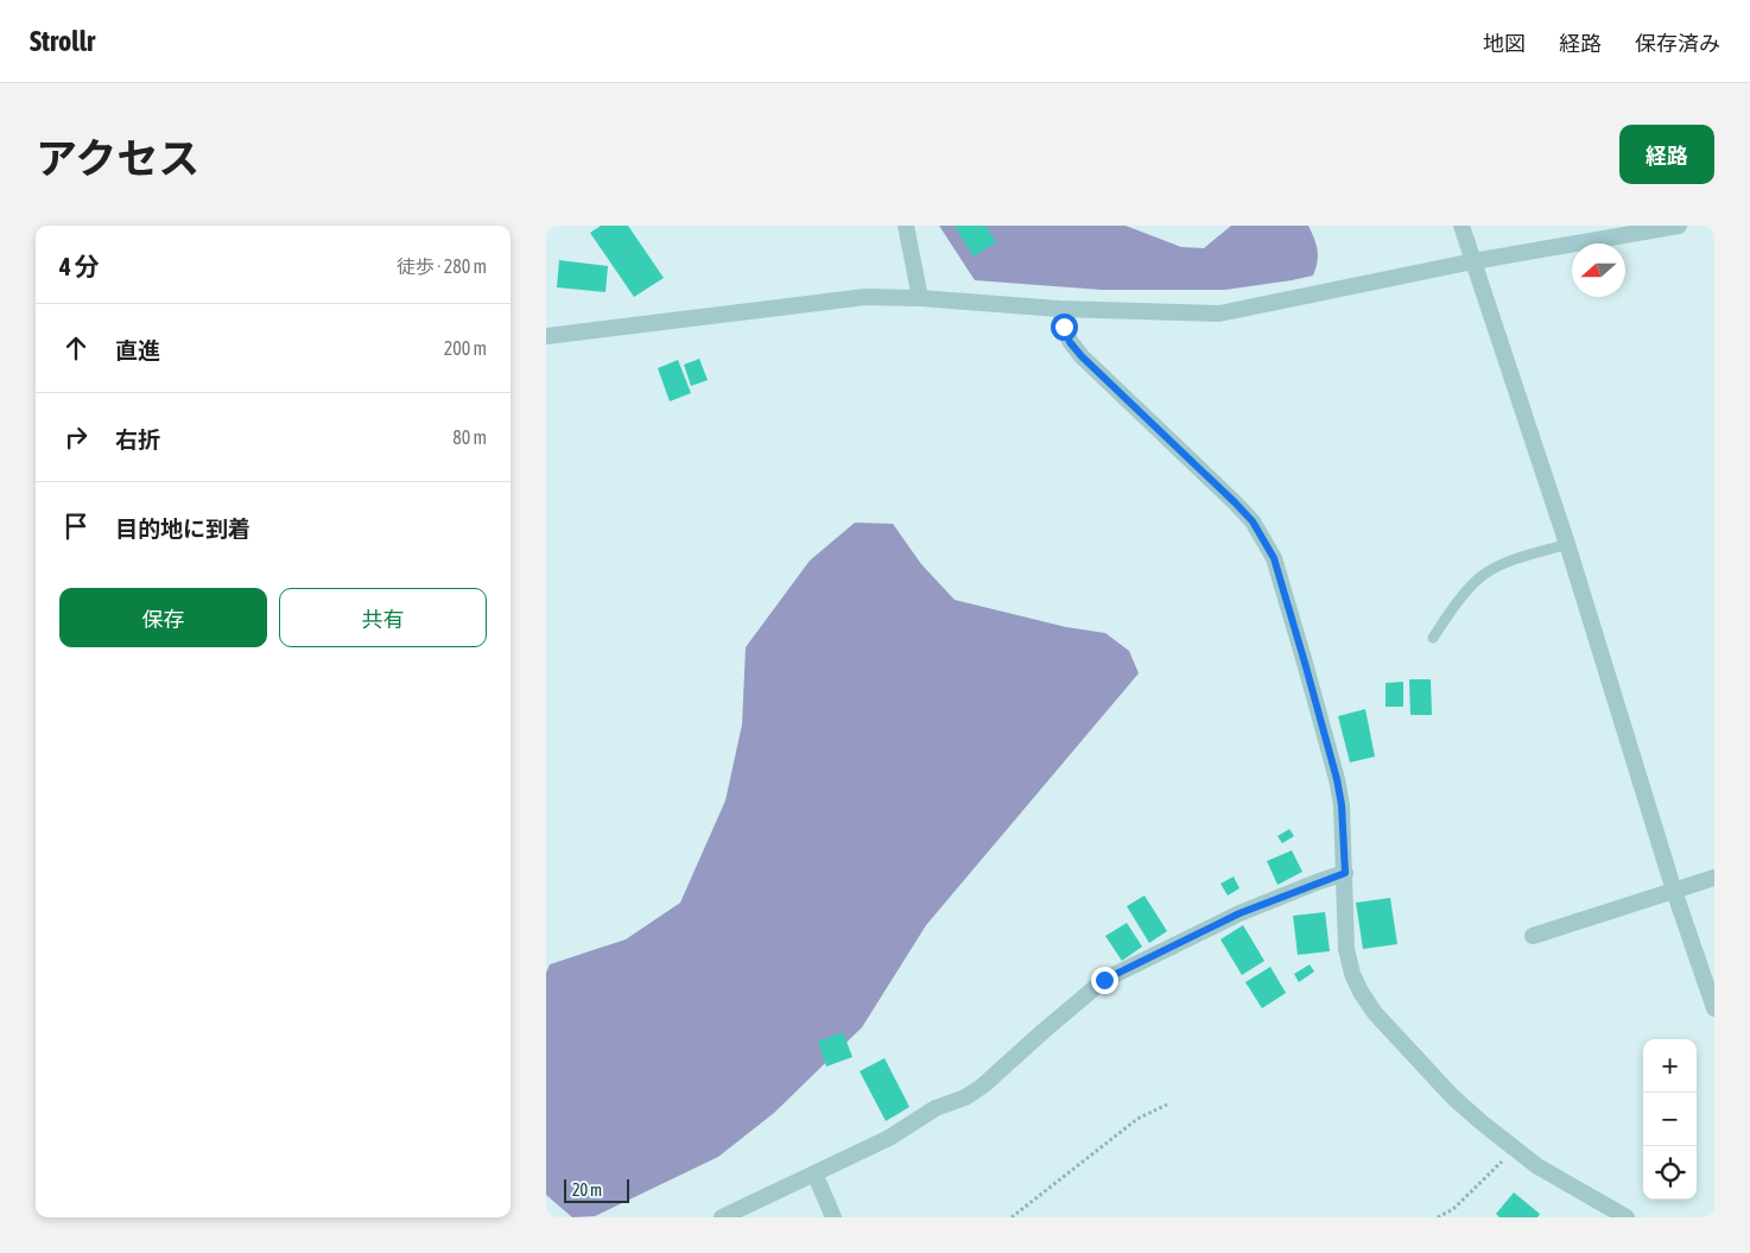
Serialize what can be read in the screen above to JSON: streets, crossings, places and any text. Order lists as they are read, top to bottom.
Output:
{
  "scale_bar": "20 m",
  "north": "left",
  "page": {
    "header": "Strollr",
    "nav": ["地図", "経路", "保存済み"],
    "title": "アクセス",
    "buttons": [
      "経路",
      ["保存", "共有"]
    ],
    "heading": ["4 分", "徒歩 · 280 m"],
    "list": [
      ["直進", "200 m"],
      ["右折", "80 m"],
      "目的地に到着"
    ],
    "map_buttons": ["+", "−"],
    "scale": "20 m"
  }
}
